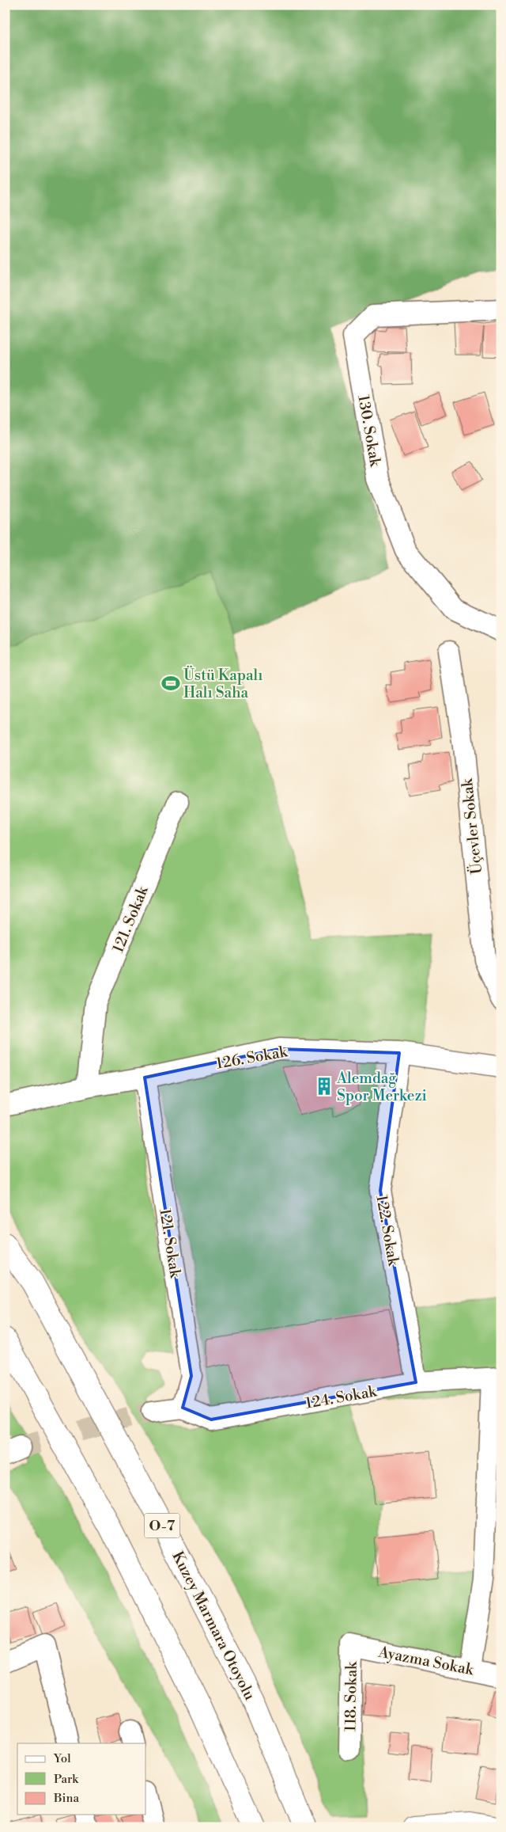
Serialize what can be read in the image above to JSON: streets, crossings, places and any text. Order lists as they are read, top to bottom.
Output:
{
  "streets": {
    "main road": ["O-7", "Kuzey Marmara Otoyolu"],
    "street": [
      "130. Sokak",
      "Üçevler Sokak",
      "121. Sokak",
      "126. Sokak",
      "122. Sokak",
      "124. Sokak",
      "Ayazma Sokak",
      "118. Sokak"
    ]
  },
  "crossings": [
    ["121. Sokak", "126. Sokak"],
    ["121. Sokak", "124. Sokak"],
    ["126. Sokak", "122. Sokak"],
    ["122. Sokak", "124. Sokak"],
    ["Ayazma Sokak", "118. Sokak"]
  ],
  "places": {
    "sports": ["Üstü Kapalı Halı Saha"],
    "building": ["Alemdağ Spor Merkezi"]
  },
  "legend": ["Yol", "Park", "Bina"]
}
